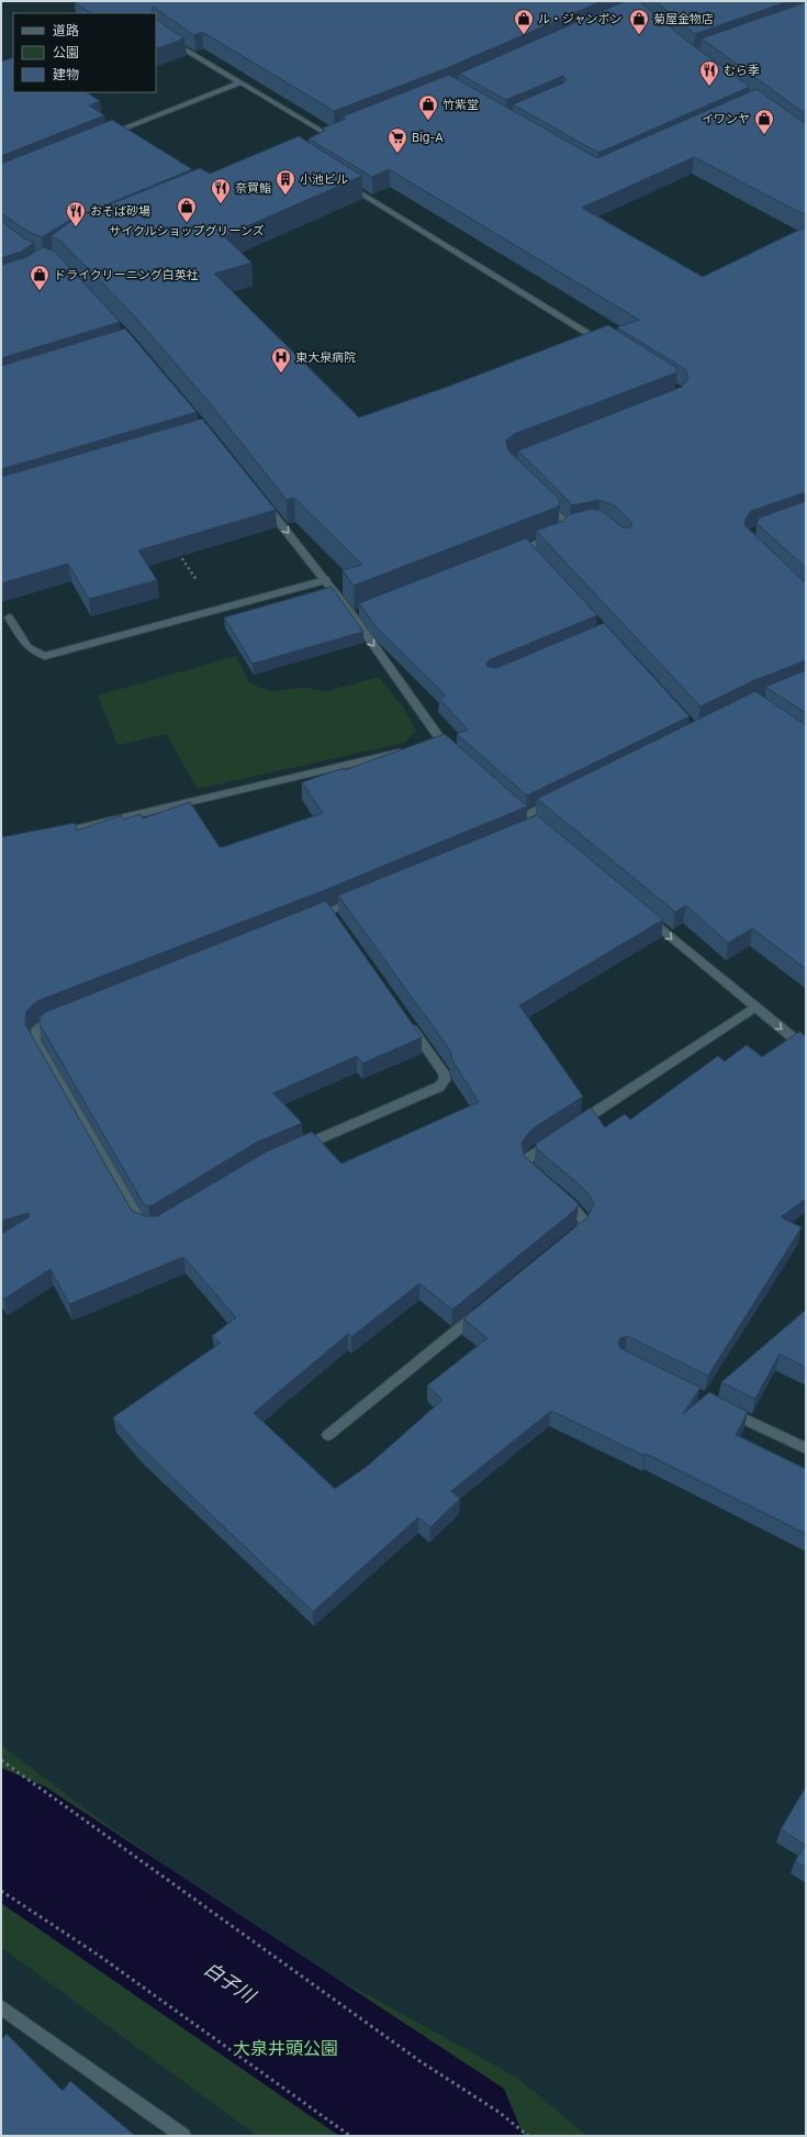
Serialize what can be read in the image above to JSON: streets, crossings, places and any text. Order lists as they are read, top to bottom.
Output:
{
  "water": ["白子川"],
  "parks": ["大泉井頭公園"],
  "places": {
    "shop": [
      "ル・ジャンポン",
      "菊屋金物店",
      "竹紫堂",
      "イワンヤ",
      "サイクルショップグリーンズ",
      "ドライクリーニング白英社"
    ],
    "restaurant": ["むら季", "奈賀鮨", "おそば砂場"],
    "supermarket": ["Big-A"],
    "building": ["小池ビル"],
    "hospital": ["東大泉病院"]
  },
  "legend": ["道路", "公園", "建物"]
}
